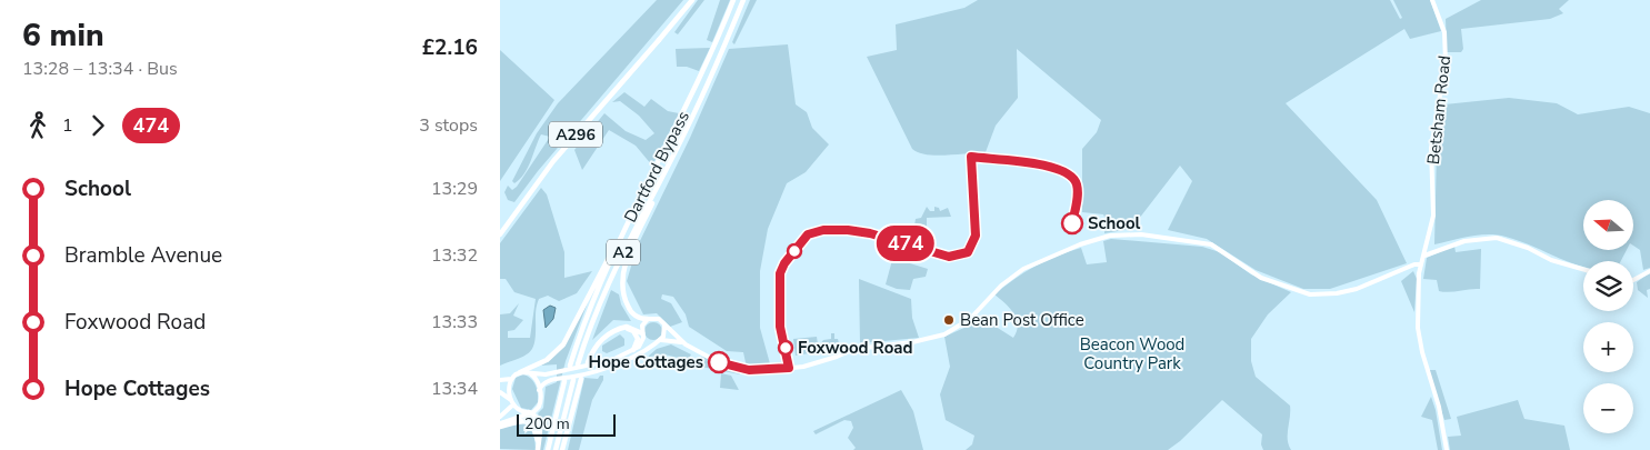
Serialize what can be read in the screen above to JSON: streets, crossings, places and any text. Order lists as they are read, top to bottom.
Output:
{
  "streets": {
    "main road": [
      "Betsham Road",
      "A296",
      "Dartford Bypass",
      "A2"
    ]
  },
  "parks": ["Beacon Wood Country Park"],
  "places": [
    "School",
    "Bean Post Office",
    "Foxwood Road",
    "Hope Cottages"
  ],
  "lines": ["bus line 474"],
  "scale_bar": "200 m",
  "north": "left",
  "page": {
    "heading": ["6 min", "13:28 – 13:34 · Bus", "£2.16"],
    "on_map": "474",
    "legs": ["1", "474", "3 stops"],
    "list": [
      {
        "name": "School",
        "value": "13:29"
      },
      {
        "name": "Bramble Avenue",
        "value": "13:32"
      },
      {
        "name": "Foxwood Road",
        "value": "13:33"
      },
      {
        "name": "Hope Cottages",
        "value": "13:34"
      }
    ],
    "map_buttons": ["+", "−"],
    "scale": "200 m"
  }
}
